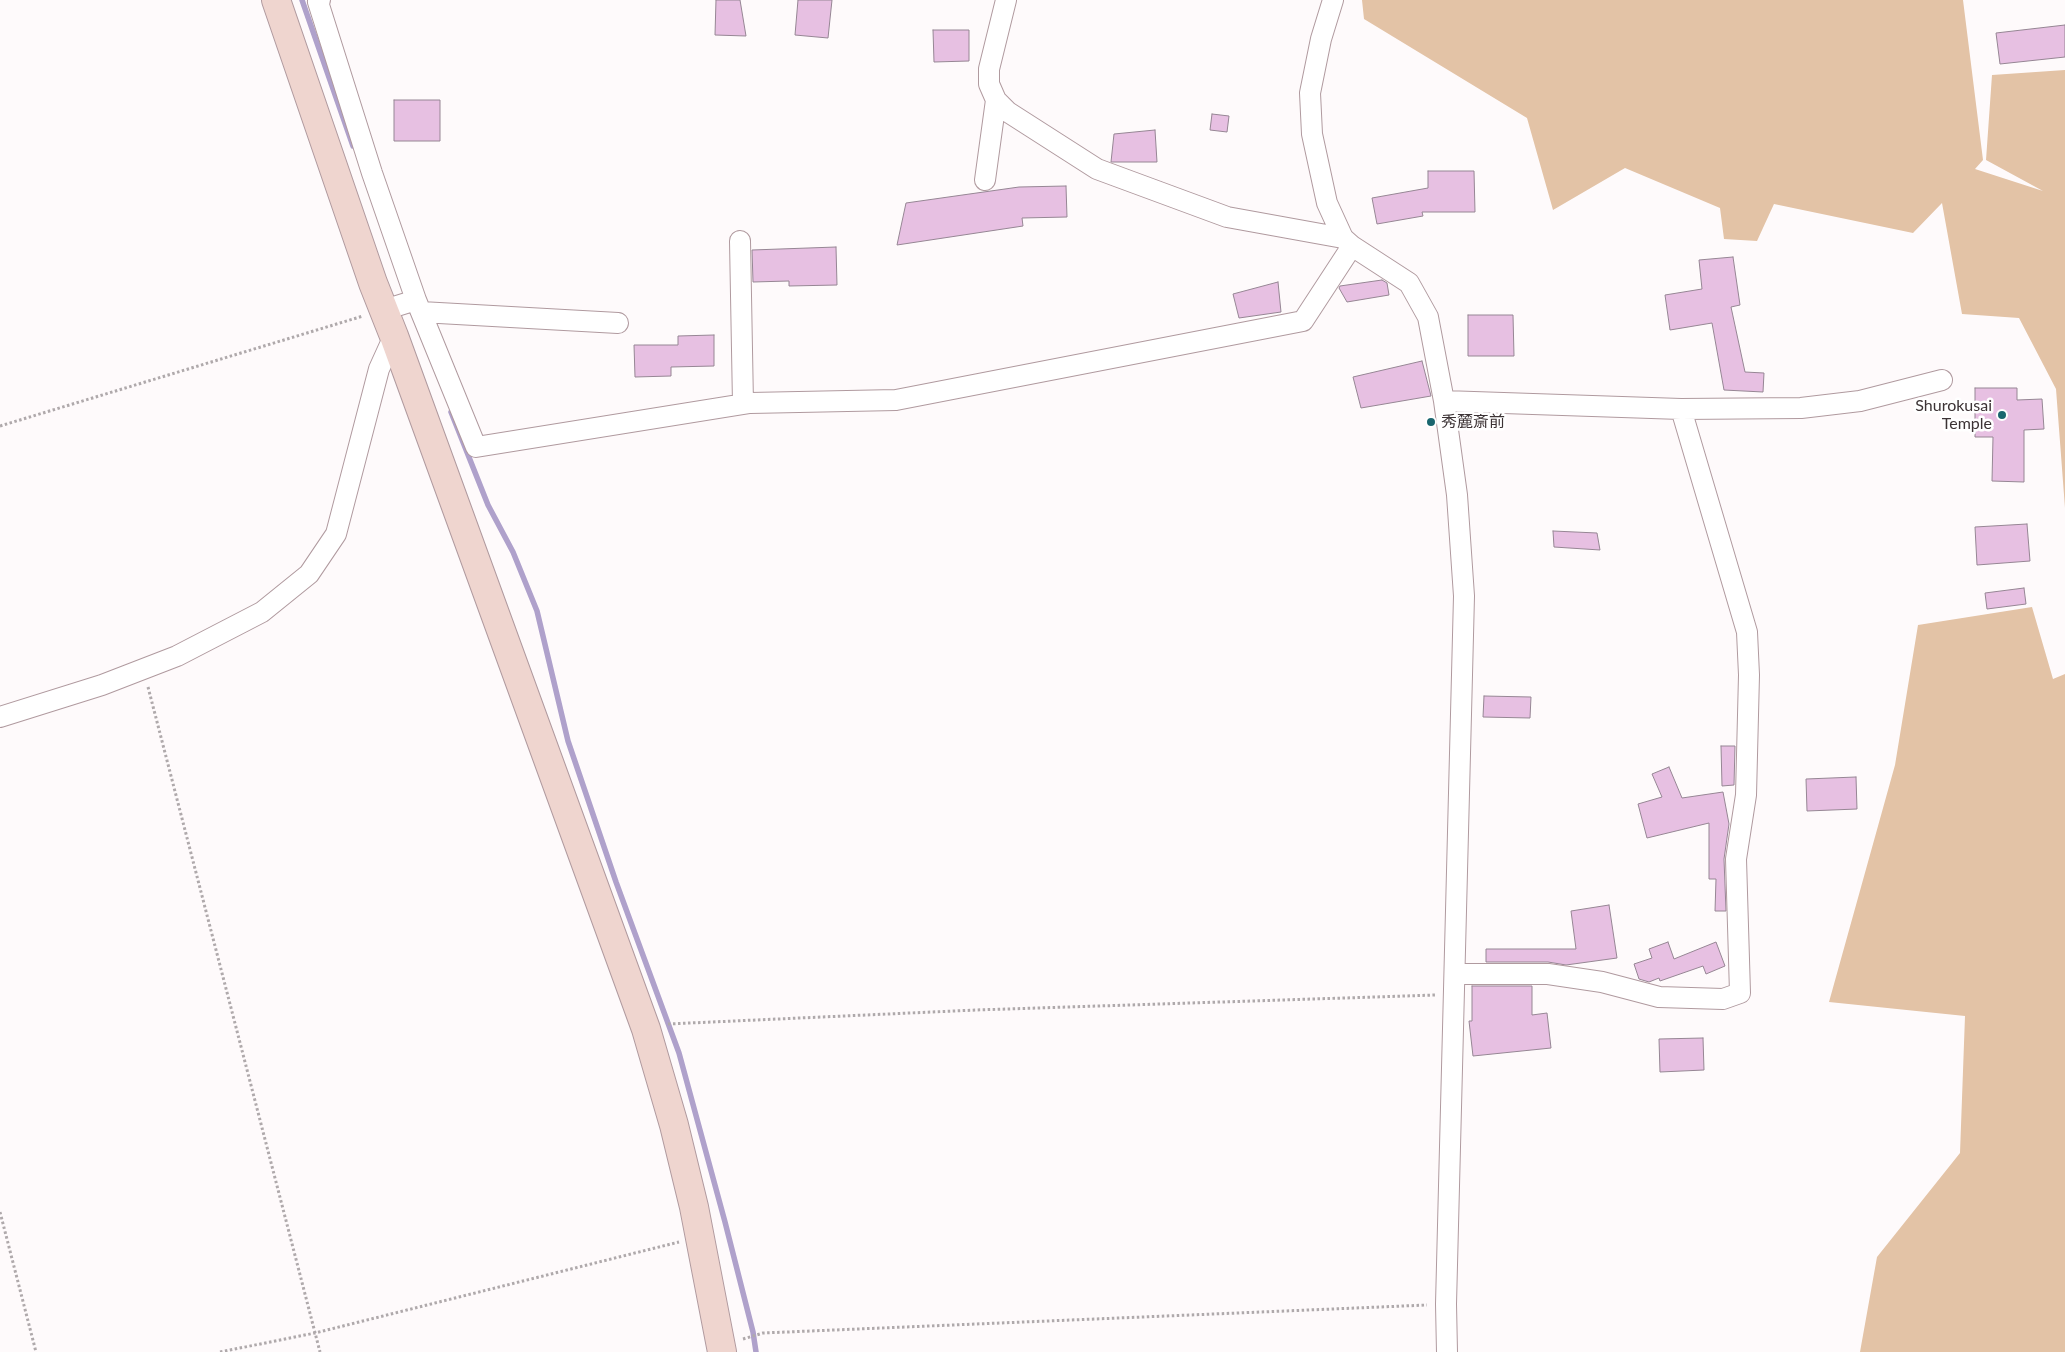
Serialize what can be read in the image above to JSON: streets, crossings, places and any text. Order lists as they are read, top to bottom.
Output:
{
  "places": ["Shurokusai Temple", "秀麓斎前"]
}
